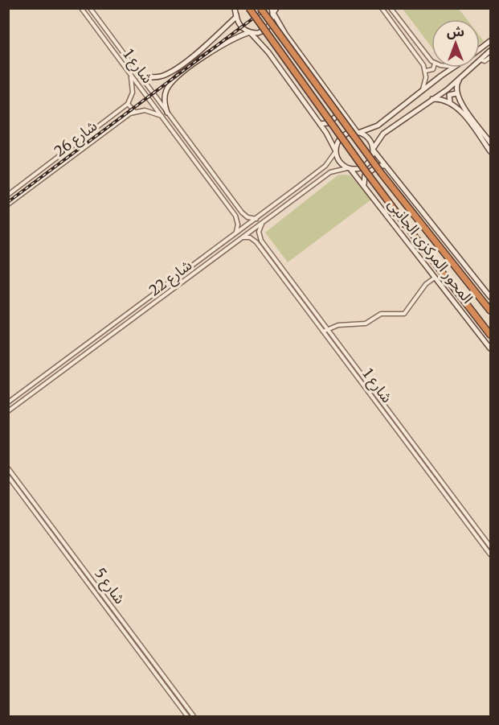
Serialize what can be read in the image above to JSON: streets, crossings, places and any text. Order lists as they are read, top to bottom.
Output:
{
  "streets": {
    "main road": ["المحور المركزى الجانبى"],
    "street": [
      "شارع 1",
      "شارع 26",
      "شارع 22",
      "شارع 5"
    ]
  },
  "crossings": [
    ["شارع 1", "شارع 22"],
    ["المحور المركزى الجانبى", "شارع 22"]
  ],
  "north": "top"
}
